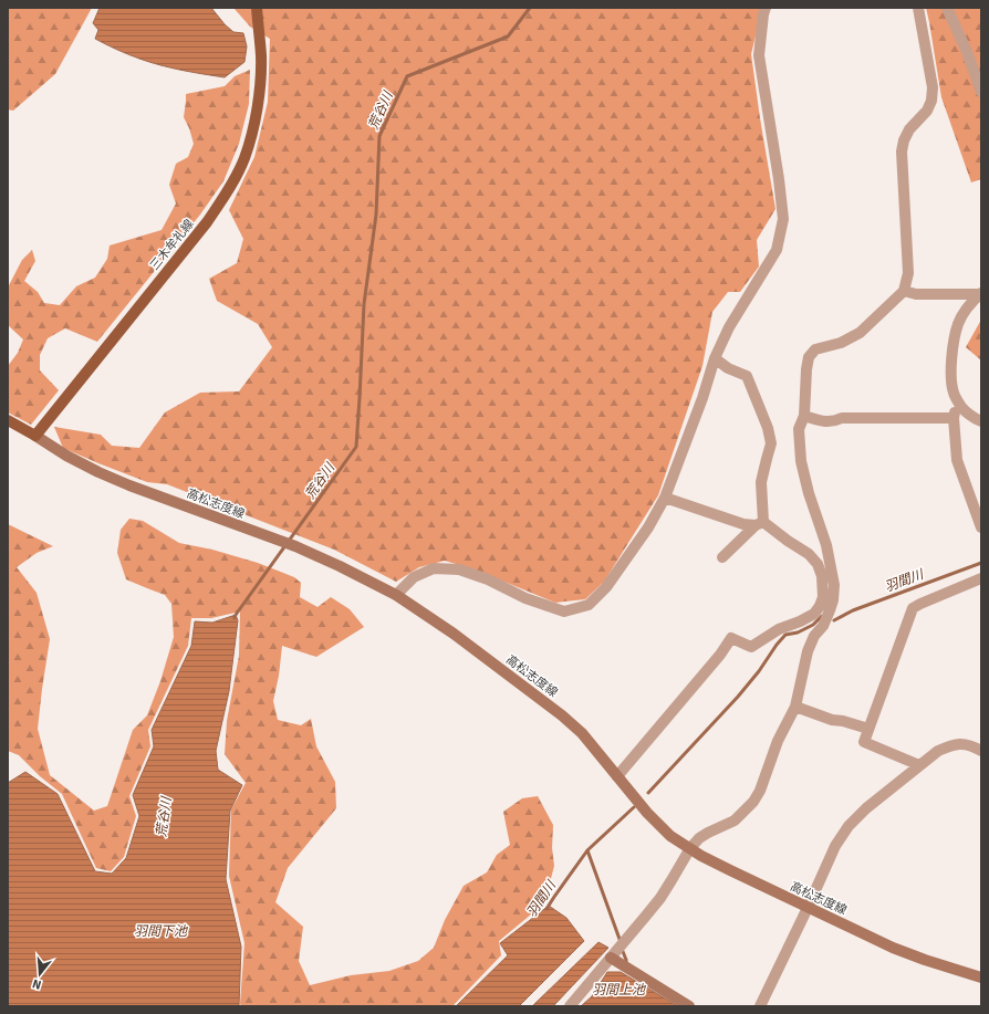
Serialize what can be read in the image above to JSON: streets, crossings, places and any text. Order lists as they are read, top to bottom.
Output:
{
  "streets": {
    "main road": ["三木牟礼線", "高松志度線"]
  },
  "crossings": [
    ["三木牟礼線", "高松志度線"]
  ],
  "water": [
    "荒谷川",
    "羽間川",
    "羽間下池",
    "羽間上池"
  ],
  "north": "bottom"
}
